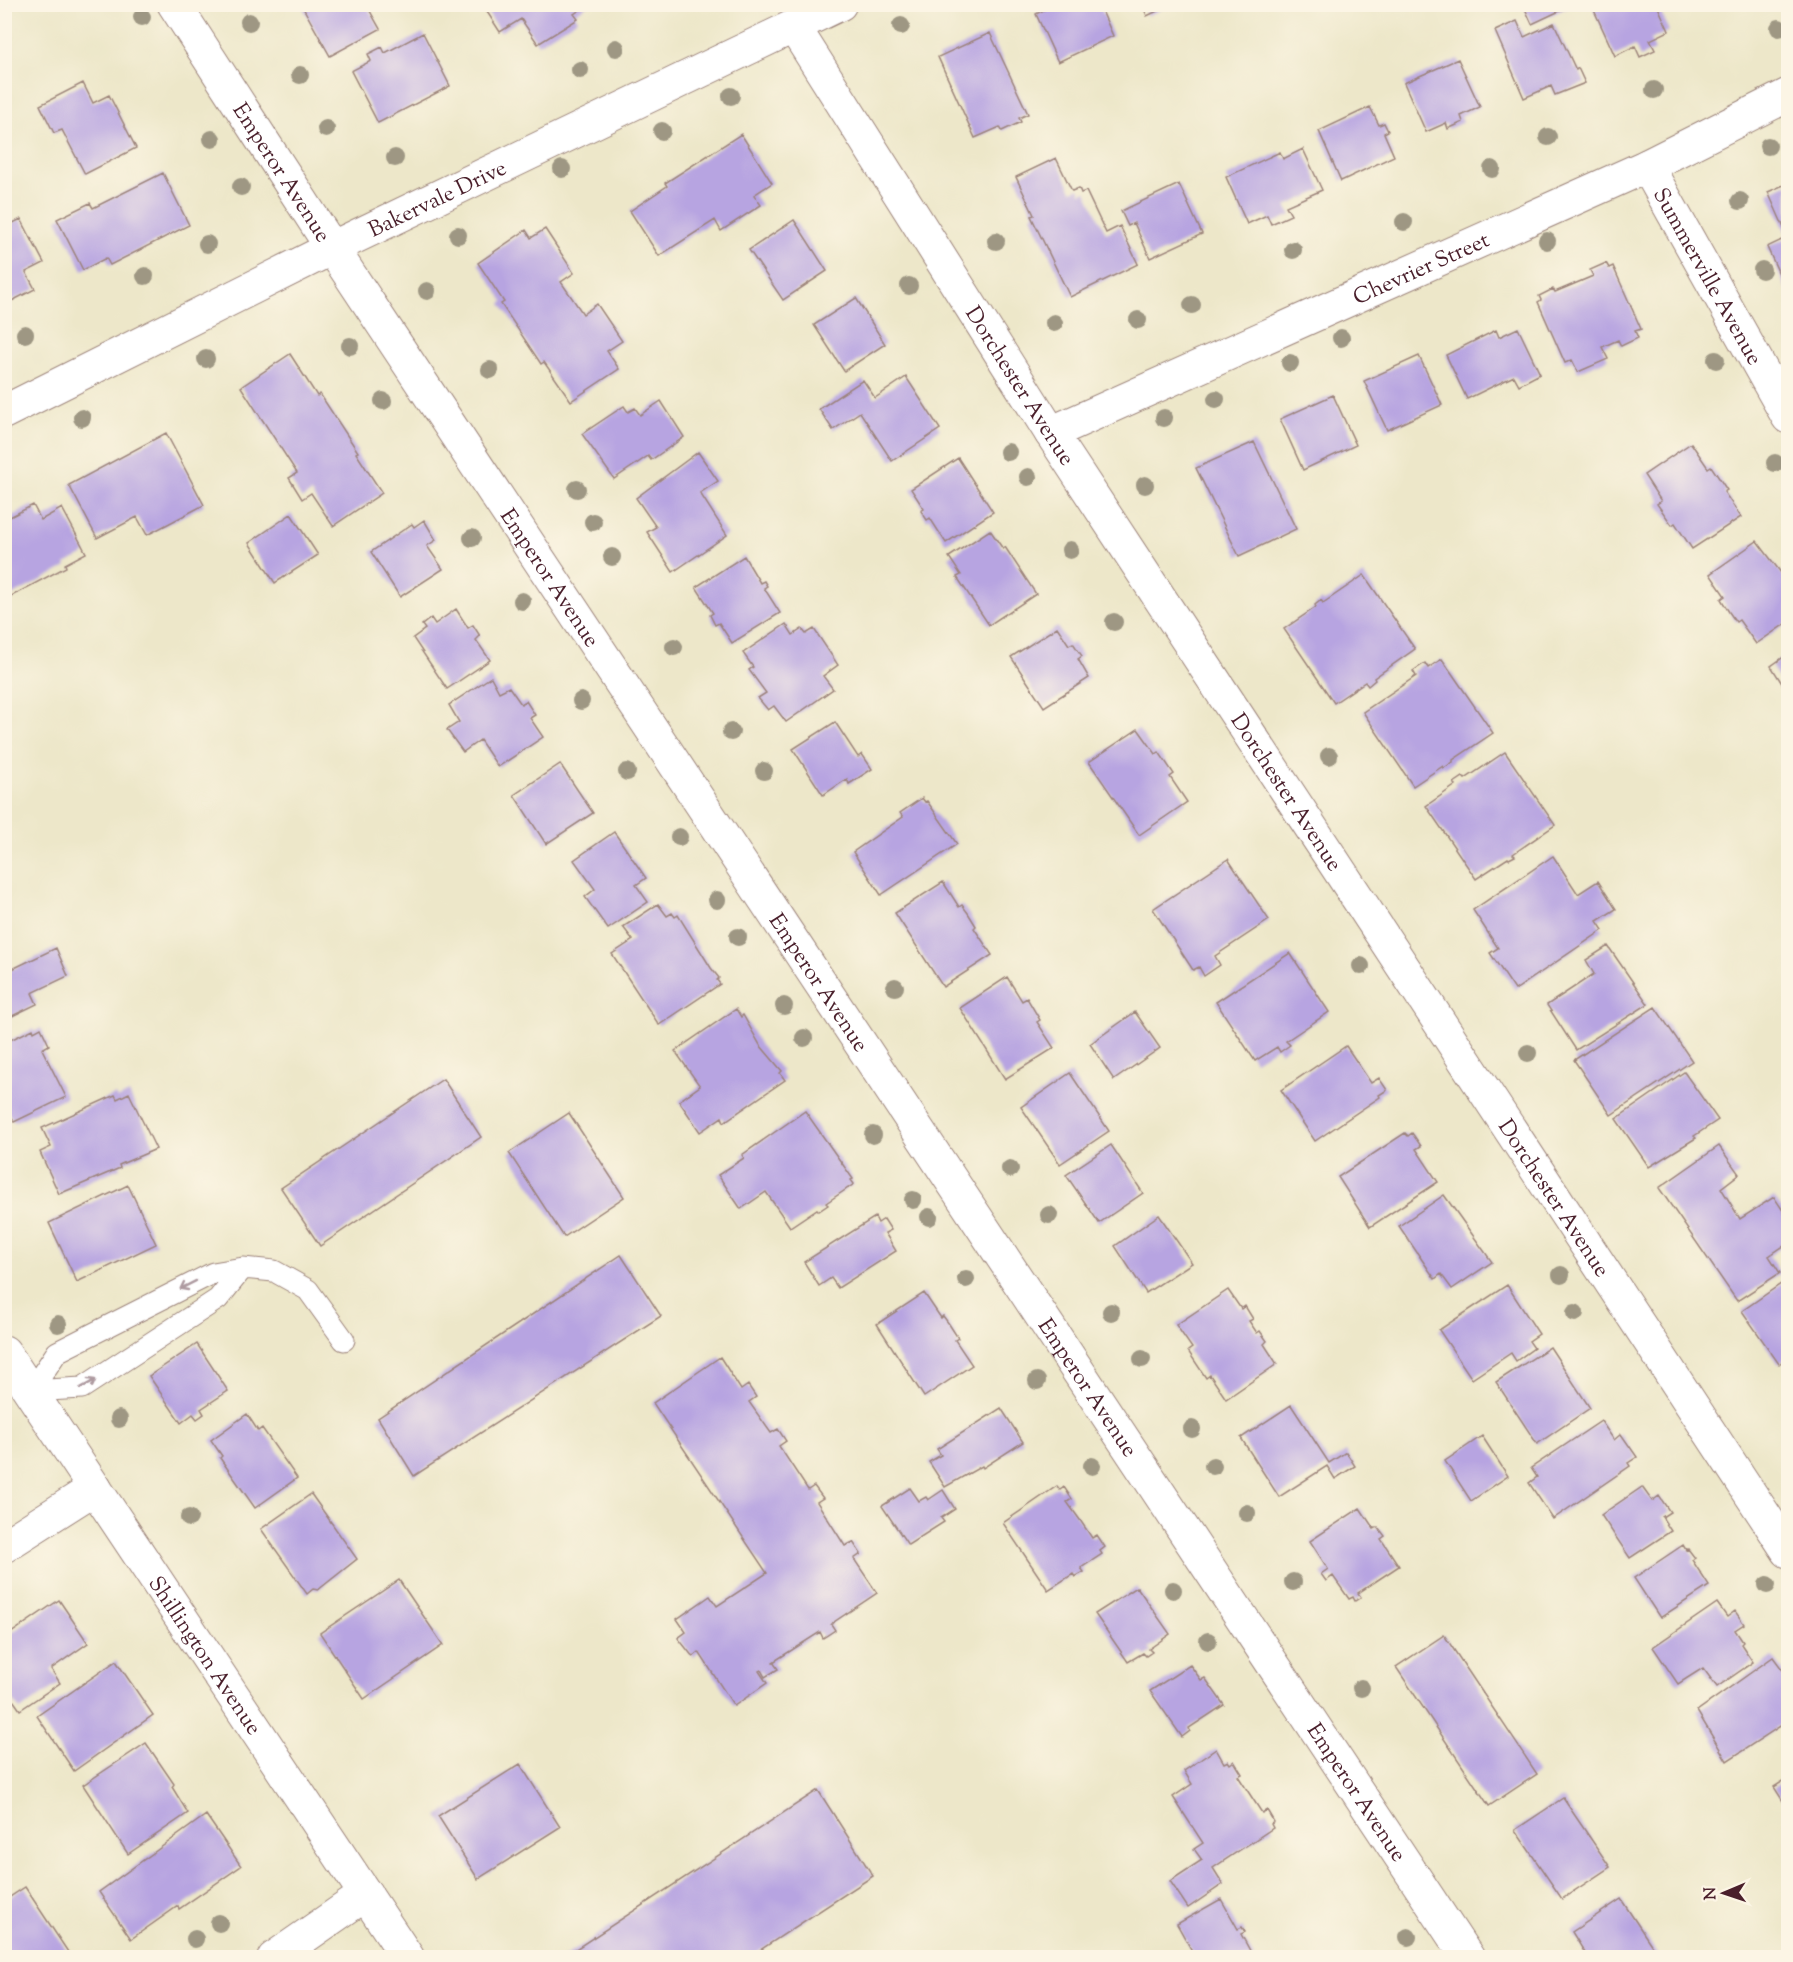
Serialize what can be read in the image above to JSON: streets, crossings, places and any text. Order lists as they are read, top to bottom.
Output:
{
  "streets": {
    "street": [
      "Emperor Avenue",
      "Bakervale Drive",
      "Chevrier Street",
      "Summerville Avenue",
      "Dorchester Avenue",
      "Shillington Avenue"
    ]
  },
  "crossings": [
    ["Emperor Avenue", "Bakervale Drive"],
    ["Bakervale Drive", "Dorchester Avenue"],
    ["Chevrier Street", "Summerville Avenue"],
    ["Chevrier Street", "Dorchester Avenue"]
  ],
  "north": "left"
}
